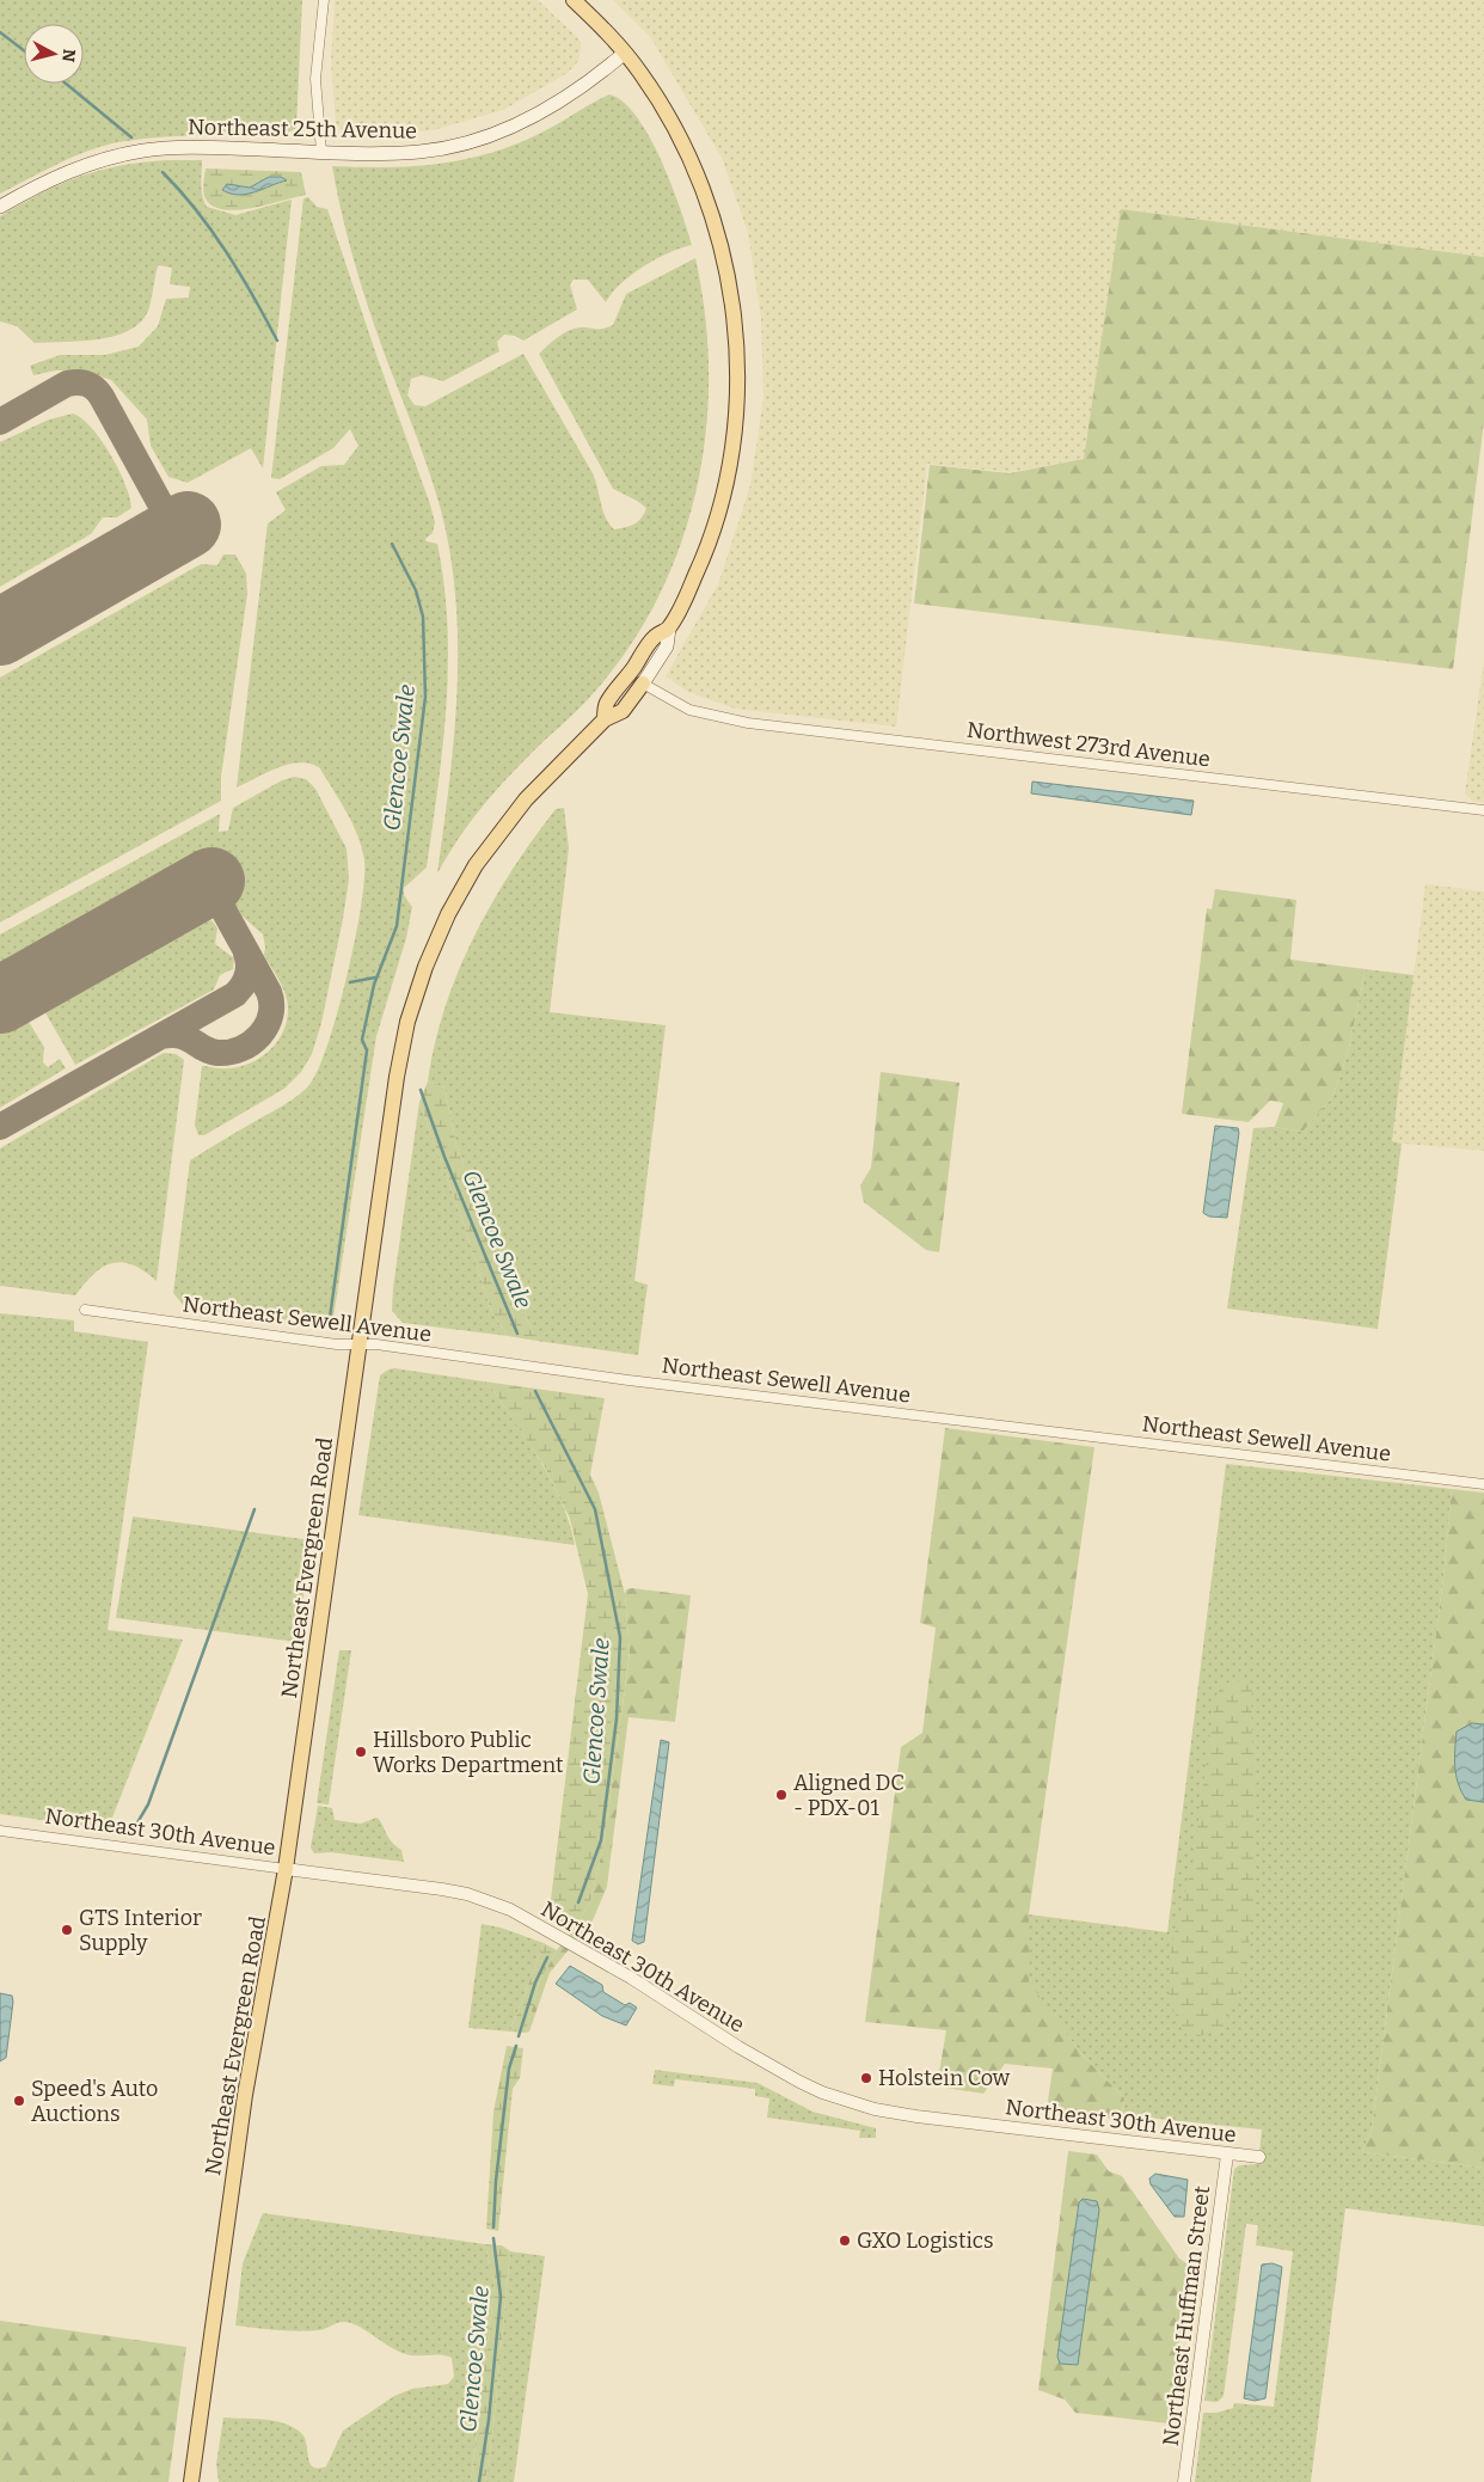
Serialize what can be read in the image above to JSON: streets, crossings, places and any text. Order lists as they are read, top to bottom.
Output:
{
  "streets": {
    "main road": ["Northeast 25th Avenue", "Northeast Evergreen Road"],
    "street": [
      "Northwest 273rd Avenue",
      "Northeast Sewell Avenue",
      "Northeast 30th Avenue",
      "Northeast Huffman Street"
    ]
  },
  "crossings": [
    ["Northeast 25th Avenue", "Northeast Evergreen Road"],
    ["Northwest 273rd Avenue", "Northeast Evergreen Road"],
    ["Northeast Sewell Avenue", "Northeast Evergreen Road"],
    ["Northeast Evergreen Road", "Northeast 30th Avenue"],
    ["Northeast 30th Avenue", "Northeast Huffman Street"]
  ],
  "water": ["Glencoe Swale"],
  "places": [
    "Hillsboro Public Works Department",
    "Aligned DC - PDX-01",
    "GTS Interior Supply",
    "Holstein Cow",
    "Speed's Auto Auctions",
    "GXO Logistics"
  ],
  "north": "right"
}
